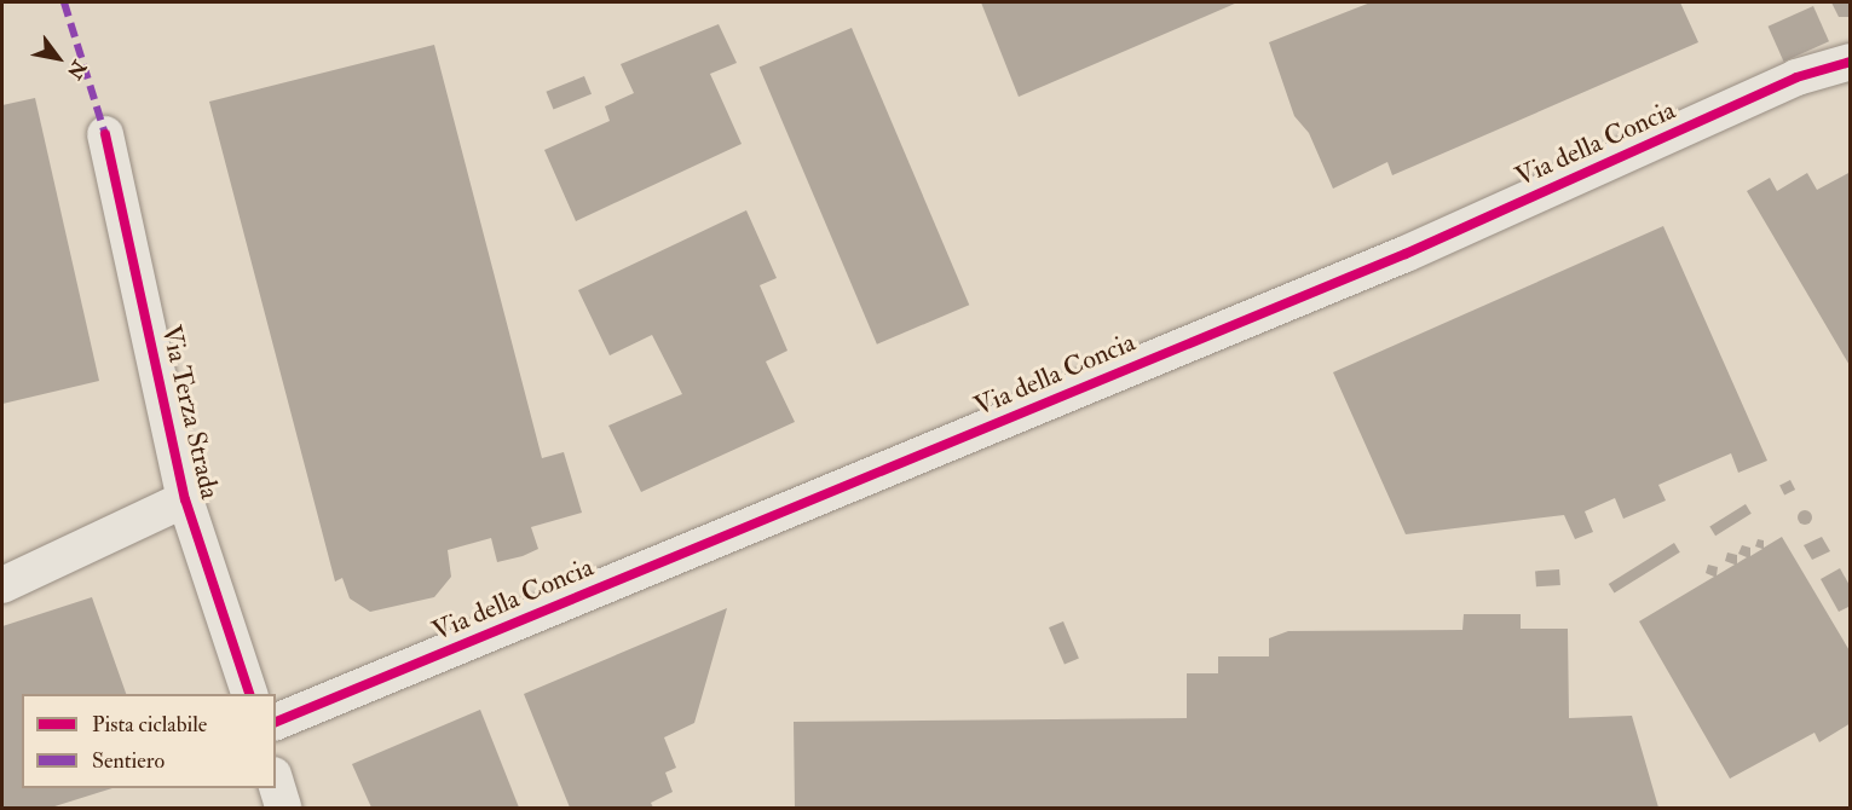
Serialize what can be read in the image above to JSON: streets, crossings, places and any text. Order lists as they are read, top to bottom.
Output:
{
  "streets": {
    "street": ["Via della Concia", "Via Terza Strada"]
  },
  "legend": ["Pista ciclabile", "Sentiero"],
  "north": "bottom right"
}
